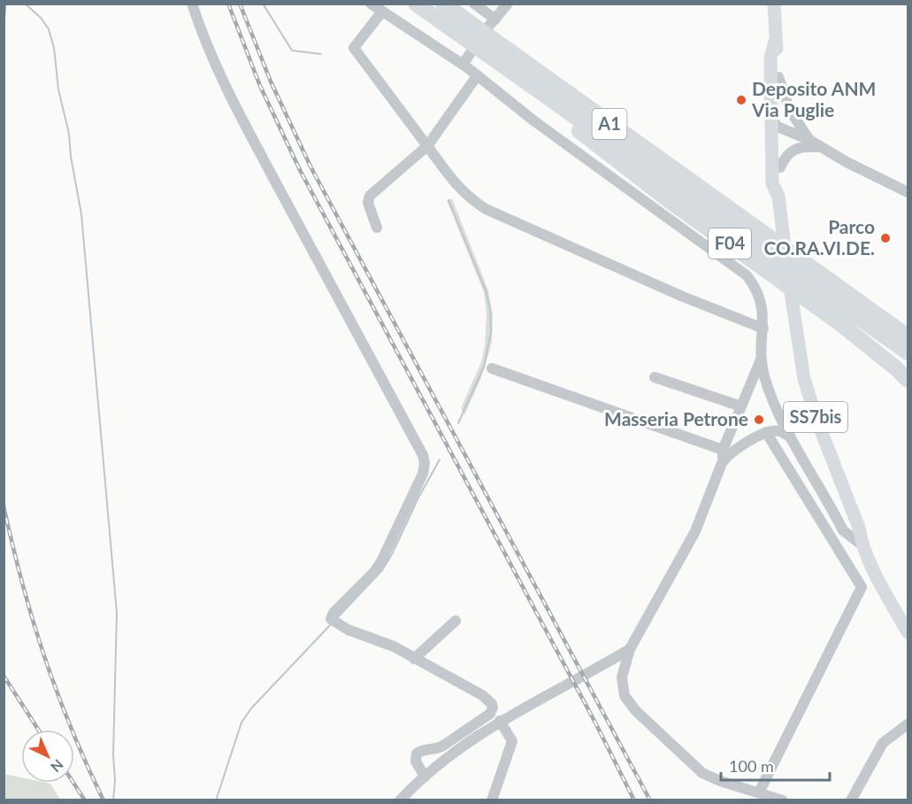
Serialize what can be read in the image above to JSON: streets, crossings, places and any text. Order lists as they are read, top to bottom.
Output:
{
  "streets": {
    "highway": ["A1", "F04"],
    "main road": ["SS7bis"]
  },
  "crossings": [
    ["A1", "F04"]
  ],
  "places": ["Deposito ANM Via Puglie", "Parco CO.RA.VI.DE.", "Masseria Petrone"],
  "scale_bar": "100 m",
  "north": "bottom right"
}
